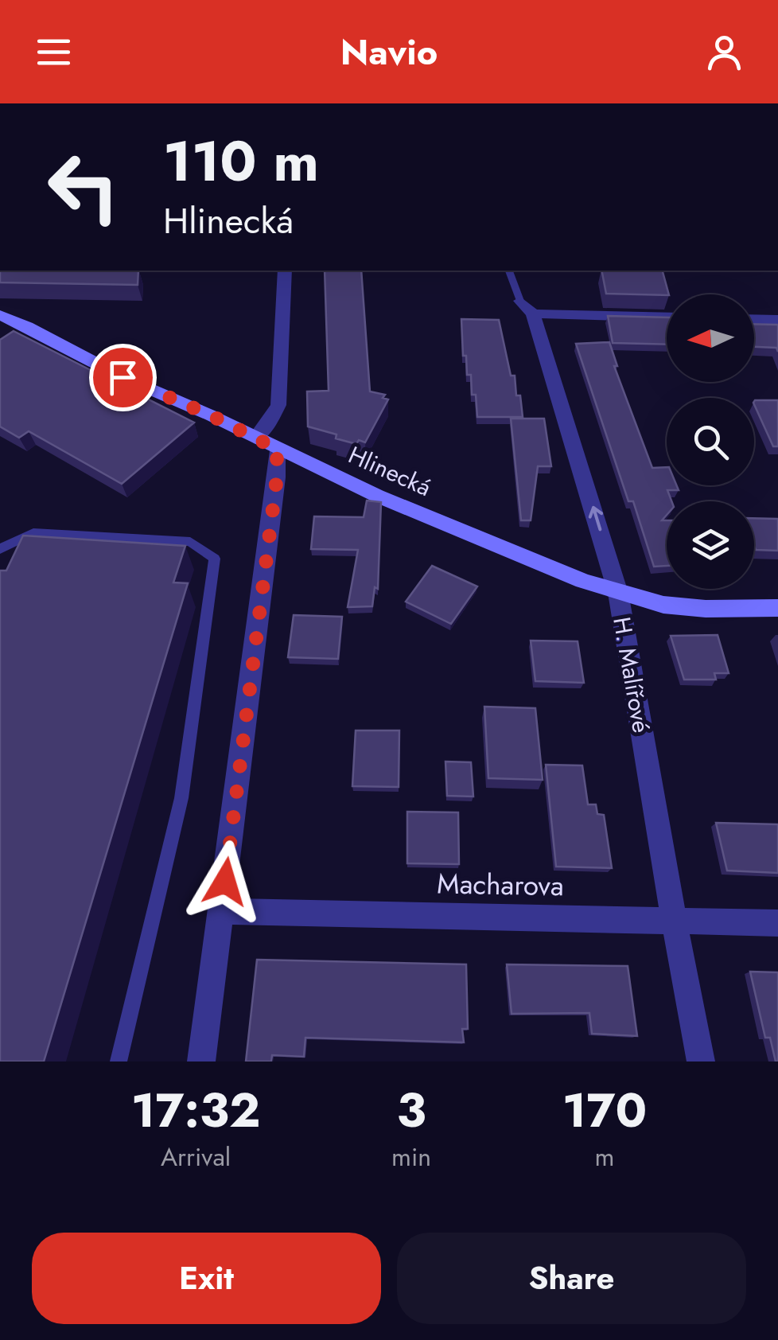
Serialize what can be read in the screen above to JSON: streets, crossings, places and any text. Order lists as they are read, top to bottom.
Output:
{
  "streets": {
    "street": ["Hlinecká", "H. Malířové", "Macharova"]
  },
  "crossings": [
    ["Hlinecká", "H. Malířové"],
    ["H. Malířové", "Macharova"]
  ],
  "one_way": ["H. Malířové"],
  "north": "left",
  "page": {
    "header": "Navio",
    "turn": ["110 m", "Hlinecká"],
    "eta": [
      "17:32",
      "Arrival",
      "3",
      "min",
      "170",
      "m"
    ],
    "buttons": ["Exit", "Share"]
  }
}
